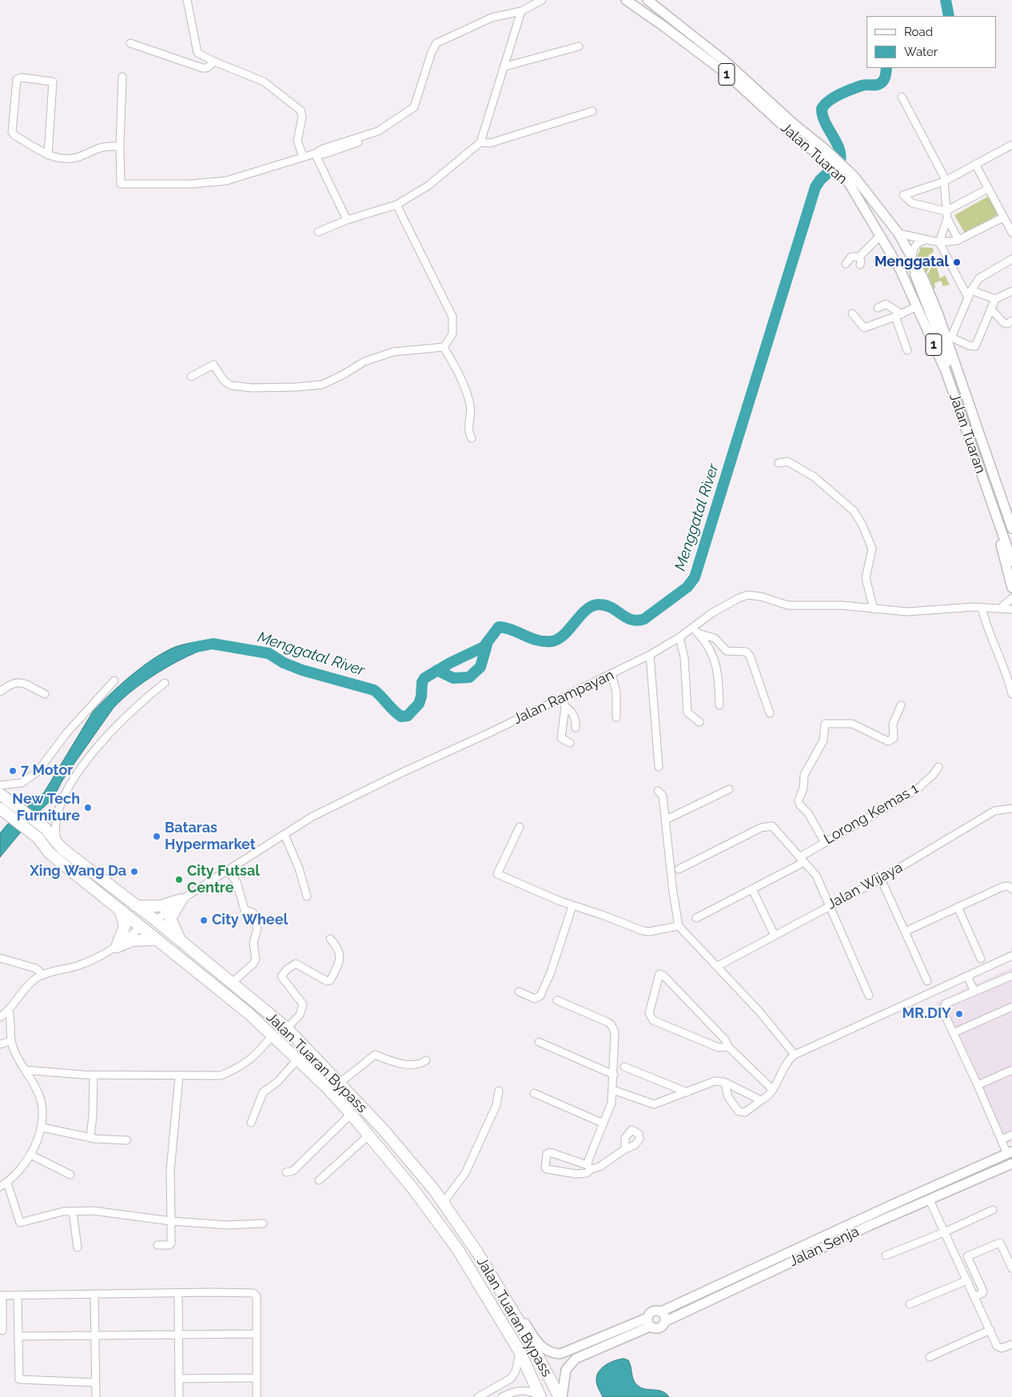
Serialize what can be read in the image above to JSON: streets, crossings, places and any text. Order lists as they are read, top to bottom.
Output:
{
  "streets": {
    "highway": ["Jalan Tuaran Bypass"],
    "main road": ["1", "Jalan Tuaran", "Jalan Senja"],
    "street": ["Jalan Rampayan", "Lorong Kemas 1", "Jalan Wijaya"]
  },
  "crossings": [
    ["Jalan Rampayan", "Jalan Tuaran Bypass"],
    ["Jalan Tuaran Bypass", "Jalan Senja"]
  ],
  "water": ["Menggatal River"],
  "places": [
    "Menggatal",
    "7 Motor",
    "New Tech Furniture",
    "Bataras Hypermarket",
    "Xing Wang Da",
    "City Futsal Centre",
    "City Wheel",
    "MR.DIY"
  ],
  "legend": ["Road", "Water"]
}
